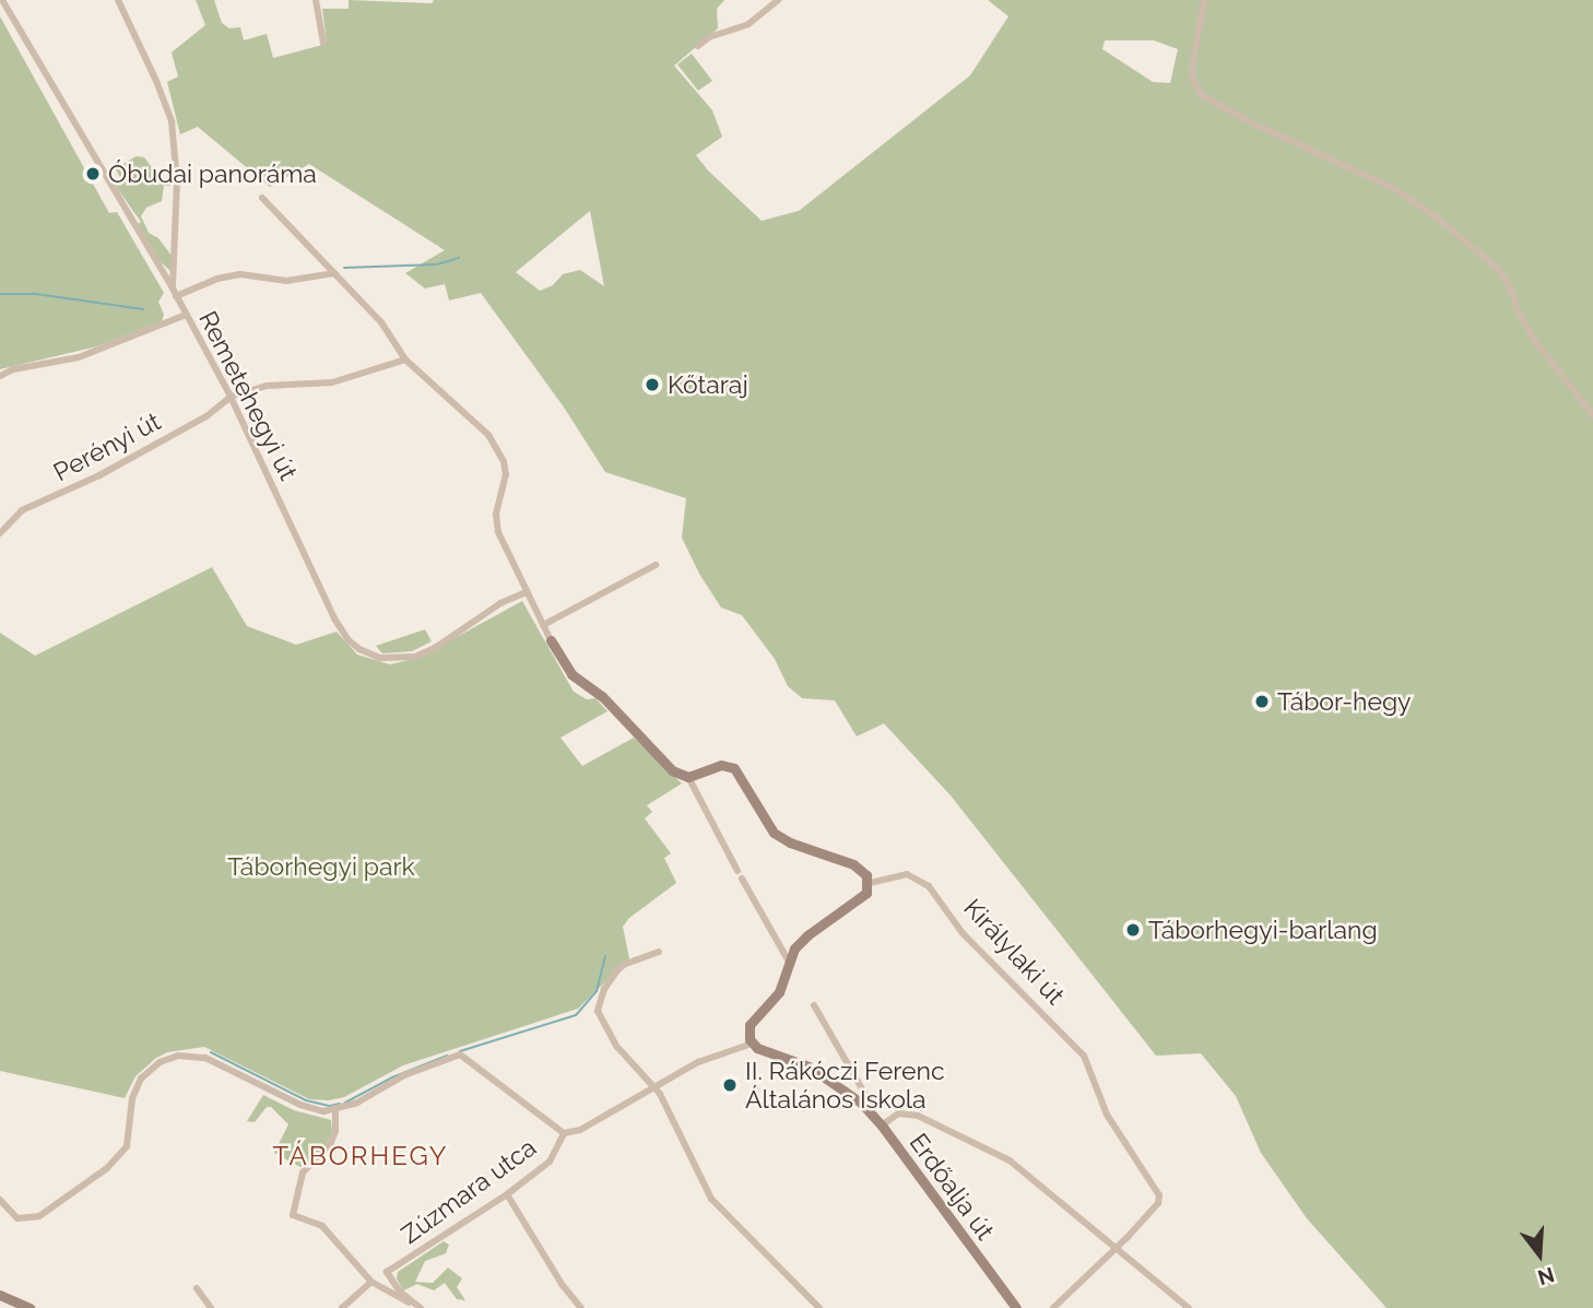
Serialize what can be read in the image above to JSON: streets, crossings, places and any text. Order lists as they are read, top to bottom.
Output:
{
  "streets": {
    "street": [
      "Remetehegyi út",
      "Perényi út",
      "Királylaki út",
      "Erdőalja út",
      "Zúzmara utca"
    ]
  },
  "crossings": [
    ["Remetehegyi út", "Perényi út"]
  ],
  "districts": ["TÁBORHEGY"],
  "parks": ["Táborhegyi park"],
  "places": [
    "Óbudai panoráma",
    "Kőtaraj",
    "Tábor-hegy",
    "Táborhegyi-barlang",
    "II. Rákóczi Ferenc Általános Iskola"
  ],
  "north": "bottom"
}
